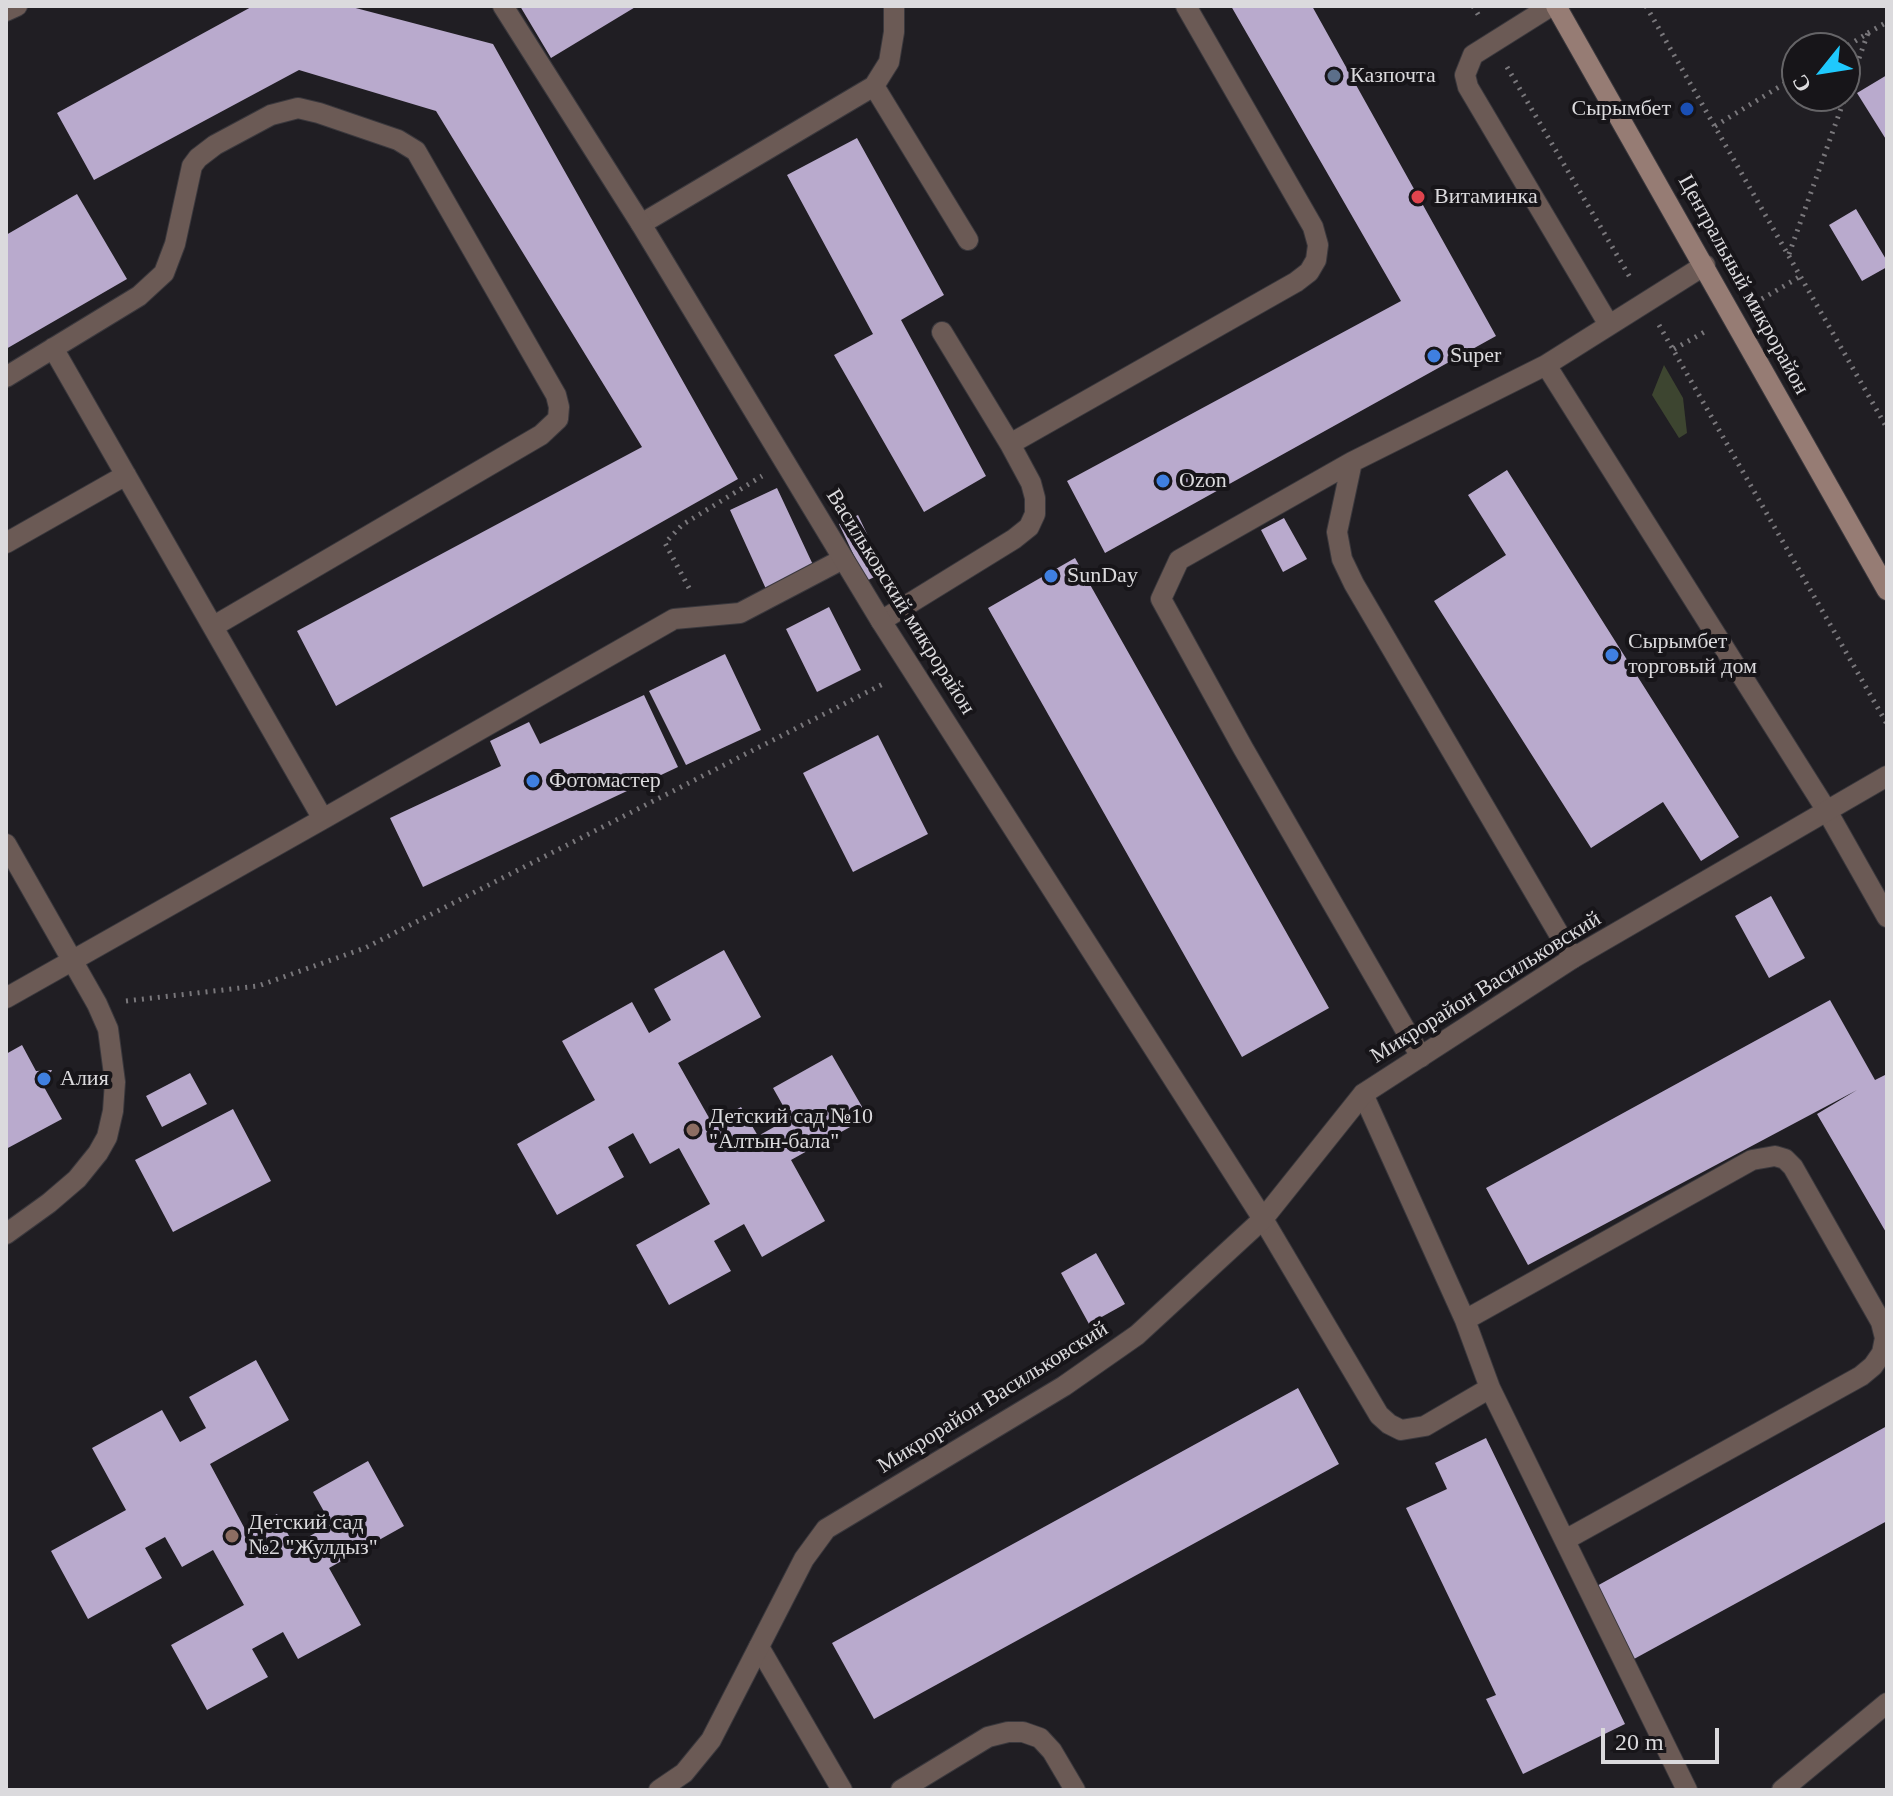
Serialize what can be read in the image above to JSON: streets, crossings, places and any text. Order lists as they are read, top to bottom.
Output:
{
  "streets": {
    "main road": ["Центральный микрорайон"],
    "street": ["Васильковский микрорайон", "Микрорайон Васильковский"]
  },
  "crossings": [
    ["Васильковский микрорайон", "Микрорайон Васильковский"]
  ],
  "places": [
    "Казпочта",
    "Сырымбет",
    "Витаминка",
    "Super",
    "Ozon",
    "SunDay",
    "Сырымбет торговый дом",
    "Фотомастер",
    "Алия",
    "Детский сад №10 \"Алтын-бала\"",
    "Детский сад №2 \"Жулдыз\""
  ],
  "scale_bar": "20 m",
  "north": "bottom left"
}
